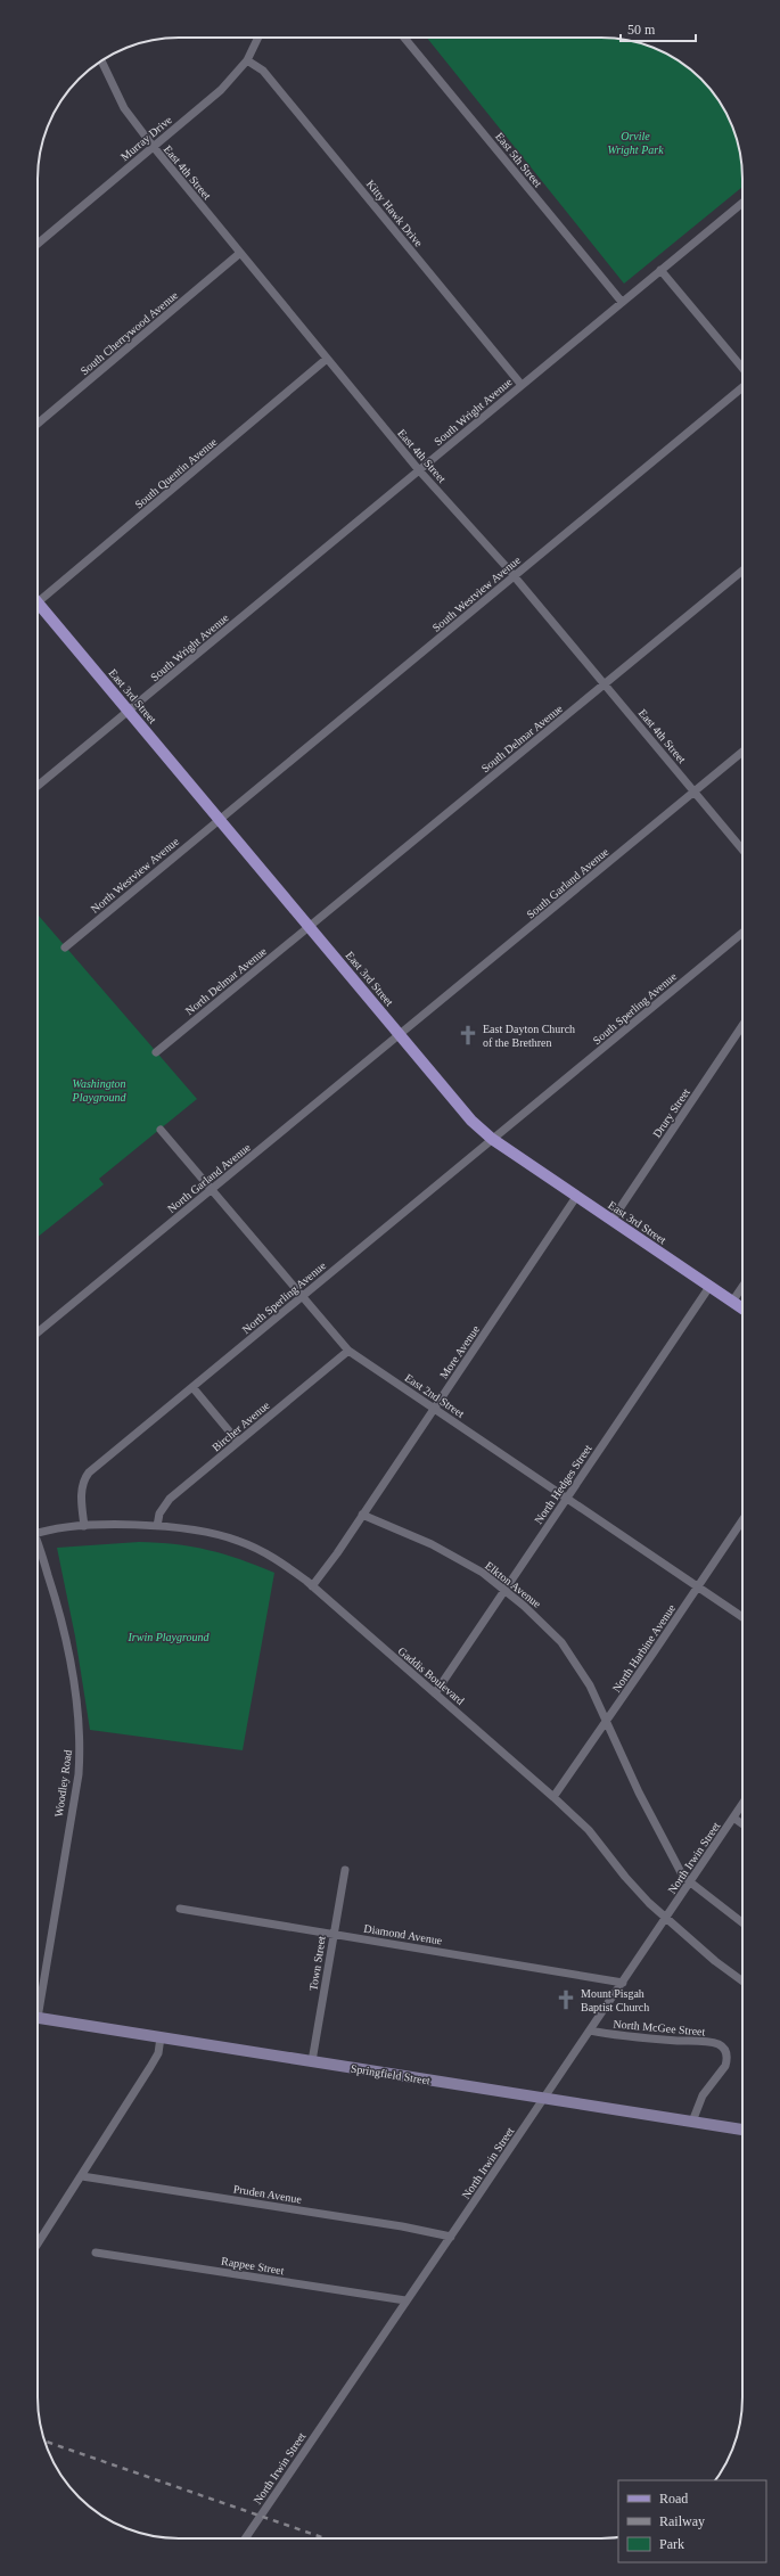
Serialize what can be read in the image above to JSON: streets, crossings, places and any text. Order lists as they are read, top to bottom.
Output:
{
  "streets": {
    "main road": ["East 3rd Street", "Springfield Street"],
    "street": [
      "Murray Drive",
      "East 5th Street",
      "East 4th Street",
      "Kitty Hawk Drive",
      "South Cherrywood Avenue",
      "South Wright Avenue",
      "South Quentin Avenue",
      "South Westview Avenue",
      "South Delmar Avenue",
      "North Westview Avenue",
      "South Garland Avenue",
      "North Delmar Avenue",
      "South Sperling Avenue",
      "Drury Street",
      "North Garland Avenue",
      "North Sperling Avenue",
      "More Avenue",
      "East 2nd Street",
      "Bircher Avenue",
      "North Hedges Street",
      "Elkton Avenue",
      "North Harbine Avenue",
      "Gaddis Boulevard",
      "Woodley Road",
      "North Irwin Street",
      "Diamond Avenue",
      "Town Street",
      "North McGee Street",
      "Pruden Avenue",
      "Rappee Street"
    ]
  },
  "crossings": [
    ["Murray Drive", "East 4th Street"],
    ["Murray Drive", "Kitty Hawk Drive"],
    ["East 5th Street", "South Wright Avenue"],
    ["East 4th Street", "South Cherrywood Avenue"],
    ["East 4th Street", "South Wright Avenue"],
    ["East 4th Street", "South Quentin Avenue"],
    ["East 4th Street", "South Westview Avenue"],
    ["East 4th Street", "South Delmar Avenue"],
    ["East 4th Street", "South Garland Avenue"],
    ["Kitty Hawk Drive", "South Wright Avenue"],
    ["South Wright Avenue", "East 3rd Street"],
    ["South Westview Avenue", "East 3rd Street"],
    ["South Westview Avenue", "North Westview Avenue"],
    ["East 3rd Street", "South Delmar Avenue"],
    ["East 3rd Street", "North Westview Avenue"],
    ["East 3rd Street", "South Garland Avenue"],
    ["East 3rd Street", "North Delmar Avenue"],
    ["East 3rd Street", "South Sperling Avenue"],
    ["East 3rd Street", "Drury Street"],
    ["East 3rd Street", "North Garland Avenue"],
    ["East 3rd Street", "North Sperling Avenue"],
    ["East 3rd Street", "More Avenue"],
    ["East 3rd Street", "North Hedges Street"],
    ["South Delmar Avenue", "North Delmar Avenue"],
    ["South Garland Avenue", "North Garland Avenue"],
    ["South Sperling Avenue", "North Sperling Avenue"],
    ["North Garland Avenue", "East 2nd Street"],
    ["North Sperling Avenue", "East 2nd Street"],
    ["North Sperling Avenue", "Gaddis Boulevard"],
    ["More Avenue", "East 2nd Street"],
    ["More Avenue", "Elkton Avenue"],
    ["More Avenue", "Gaddis Boulevard"],
    ["East 2nd Street", "Bircher Avenue"],
    ["East 2nd Street", "North Hedges Street"],
    ["East 2nd Street", "North Harbine Avenue"],
    ["Bircher Avenue", "Gaddis Boulevard"],
    ["North Hedges Street", "Elkton Avenue"],
    ["North Hedges Street", "Gaddis Boulevard"],
    ["Elkton Avenue", "North Harbine Avenue"],
    ["North Harbine Avenue", "Gaddis Boulevard"],
    ["Gaddis Boulevard", "North Irwin Street"],
    ["North Irwin Street", "Diamond Avenue"],
    ["North Irwin Street", "North McGee Street"],
    ["North Irwin Street", "Springfield Street"],
    ["North Irwin Street", "Pruden Avenue"],
    ["North Irwin Street", "Rappee Street"],
    ["Diamond Avenue", "Town Street"],
    ["Town Street", "Springfield Street"],
    ["North McGee Street", "Springfield Street"]
  ],
  "parks": ["Orvile Wright Park", "Washington Playground", "Irwin Playground"],
  "places": {
    "church": ["East Dayton Church of the Brethren", "Mount Pisgah Baptist Church"]
  },
  "legend": ["Road", "Railway", "Park"],
  "scale_bar": "50 m"
}
